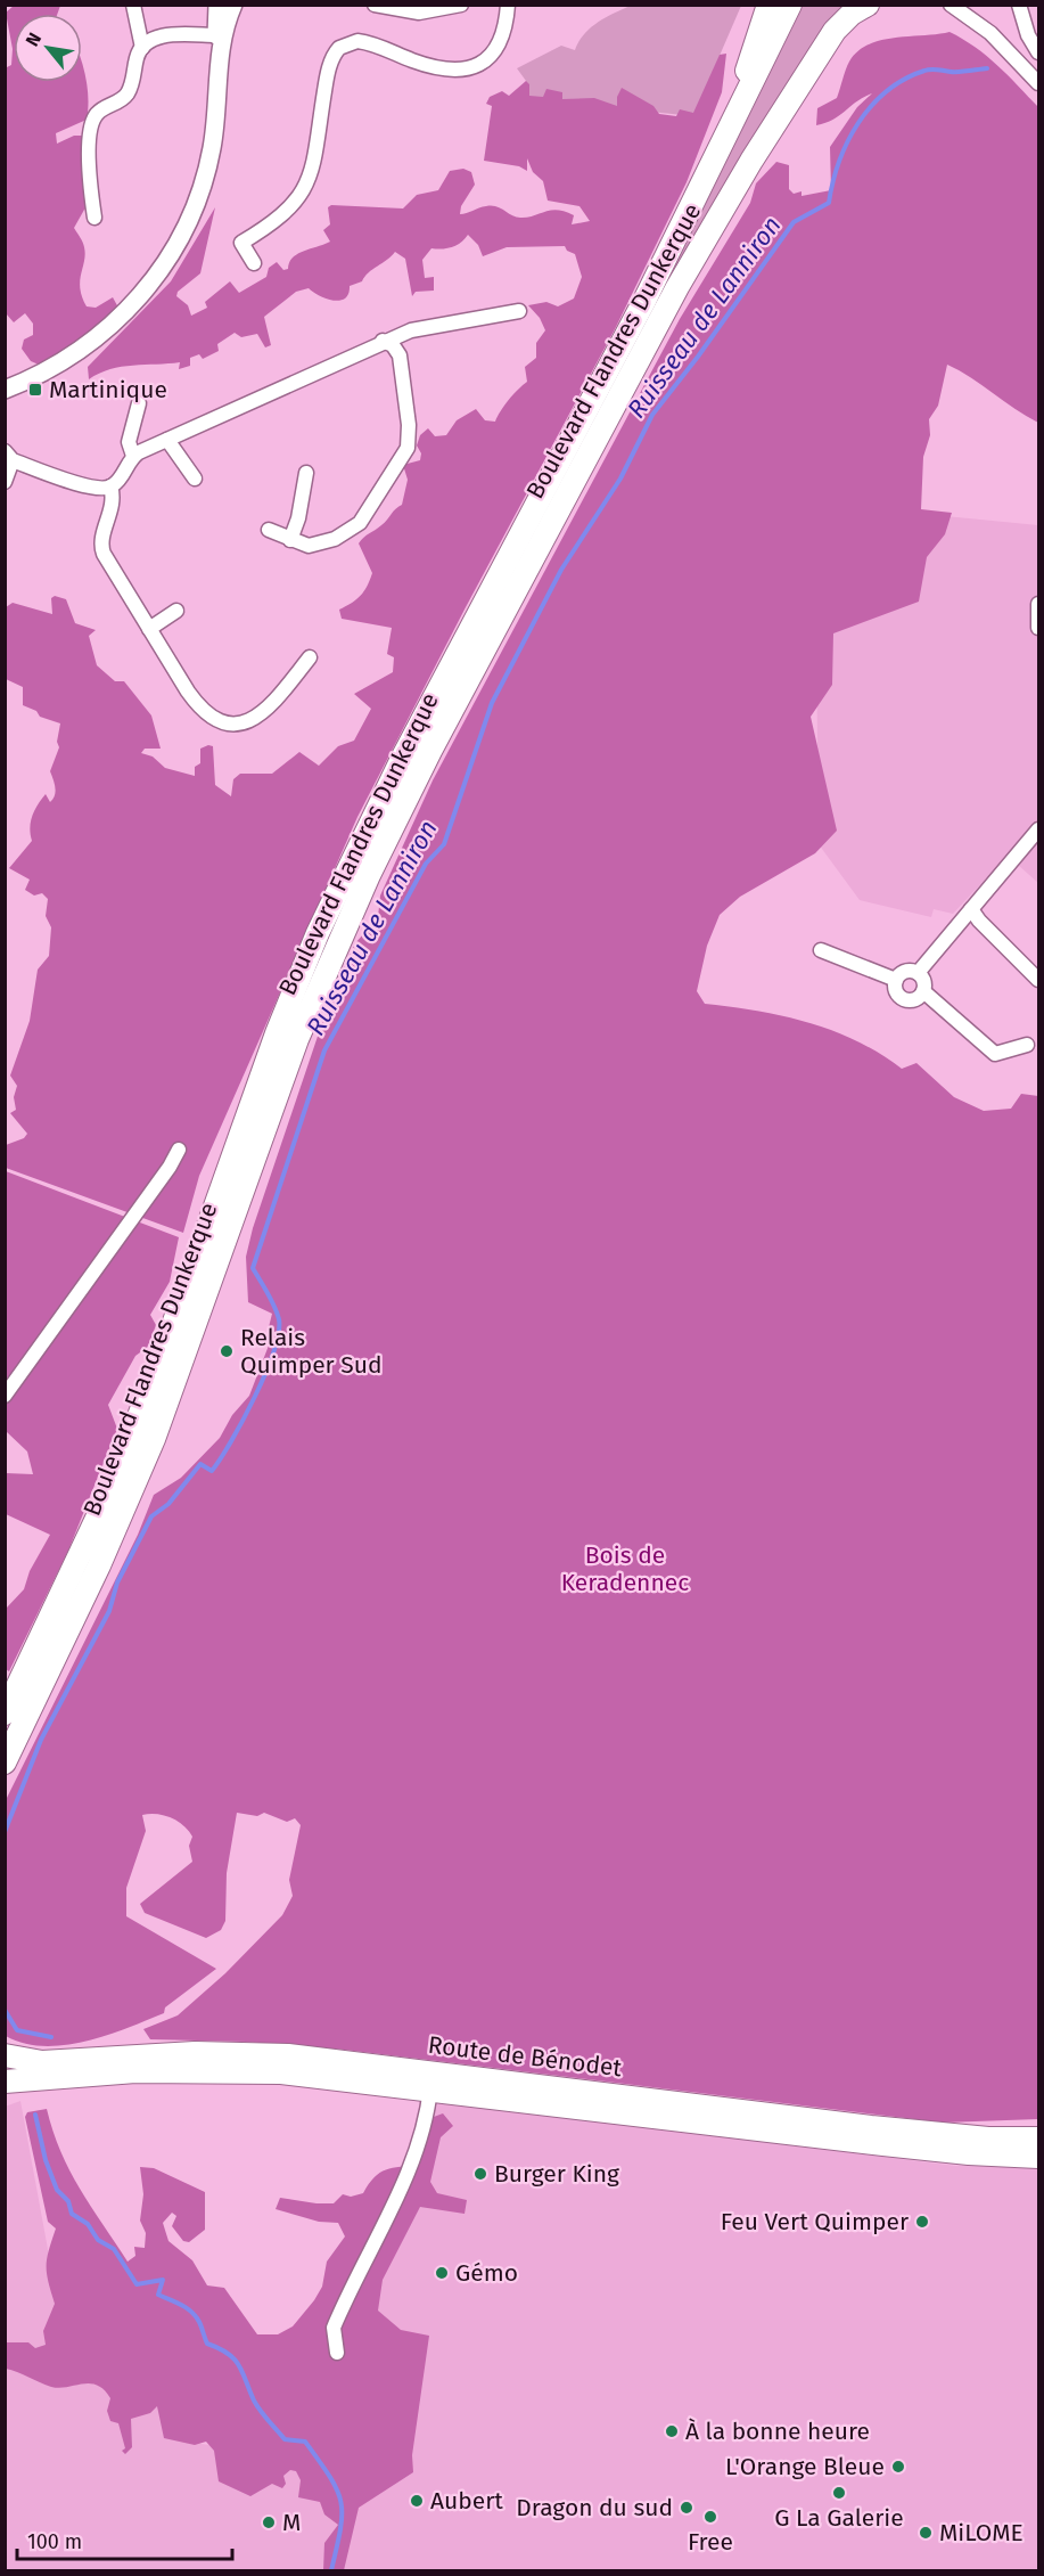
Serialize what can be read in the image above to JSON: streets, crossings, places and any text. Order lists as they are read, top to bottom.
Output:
{
  "streets": {
    "main road": ["Boulevard Flandres Dunkerque", "Route de Bénodet"]
  },
  "water": ["Ruisseau de Lanniron"],
  "parks": ["Bois de Keradennec"],
  "places": {
    "transit": ["Martinique"],
    "other": [
      "Relais Quimper Sud",
      "Burger King",
      "Feu Vert Quimper",
      "Gémo",
      "À la bonne heure",
      "L'Orange Bleue",
      "G La Galerie",
      "Aubert",
      "Dragon du sud",
      "Free",
      "M",
      "MiLOME"
    ]
  },
  "scale_bar": "100 m",
  "north": "top left"
}
